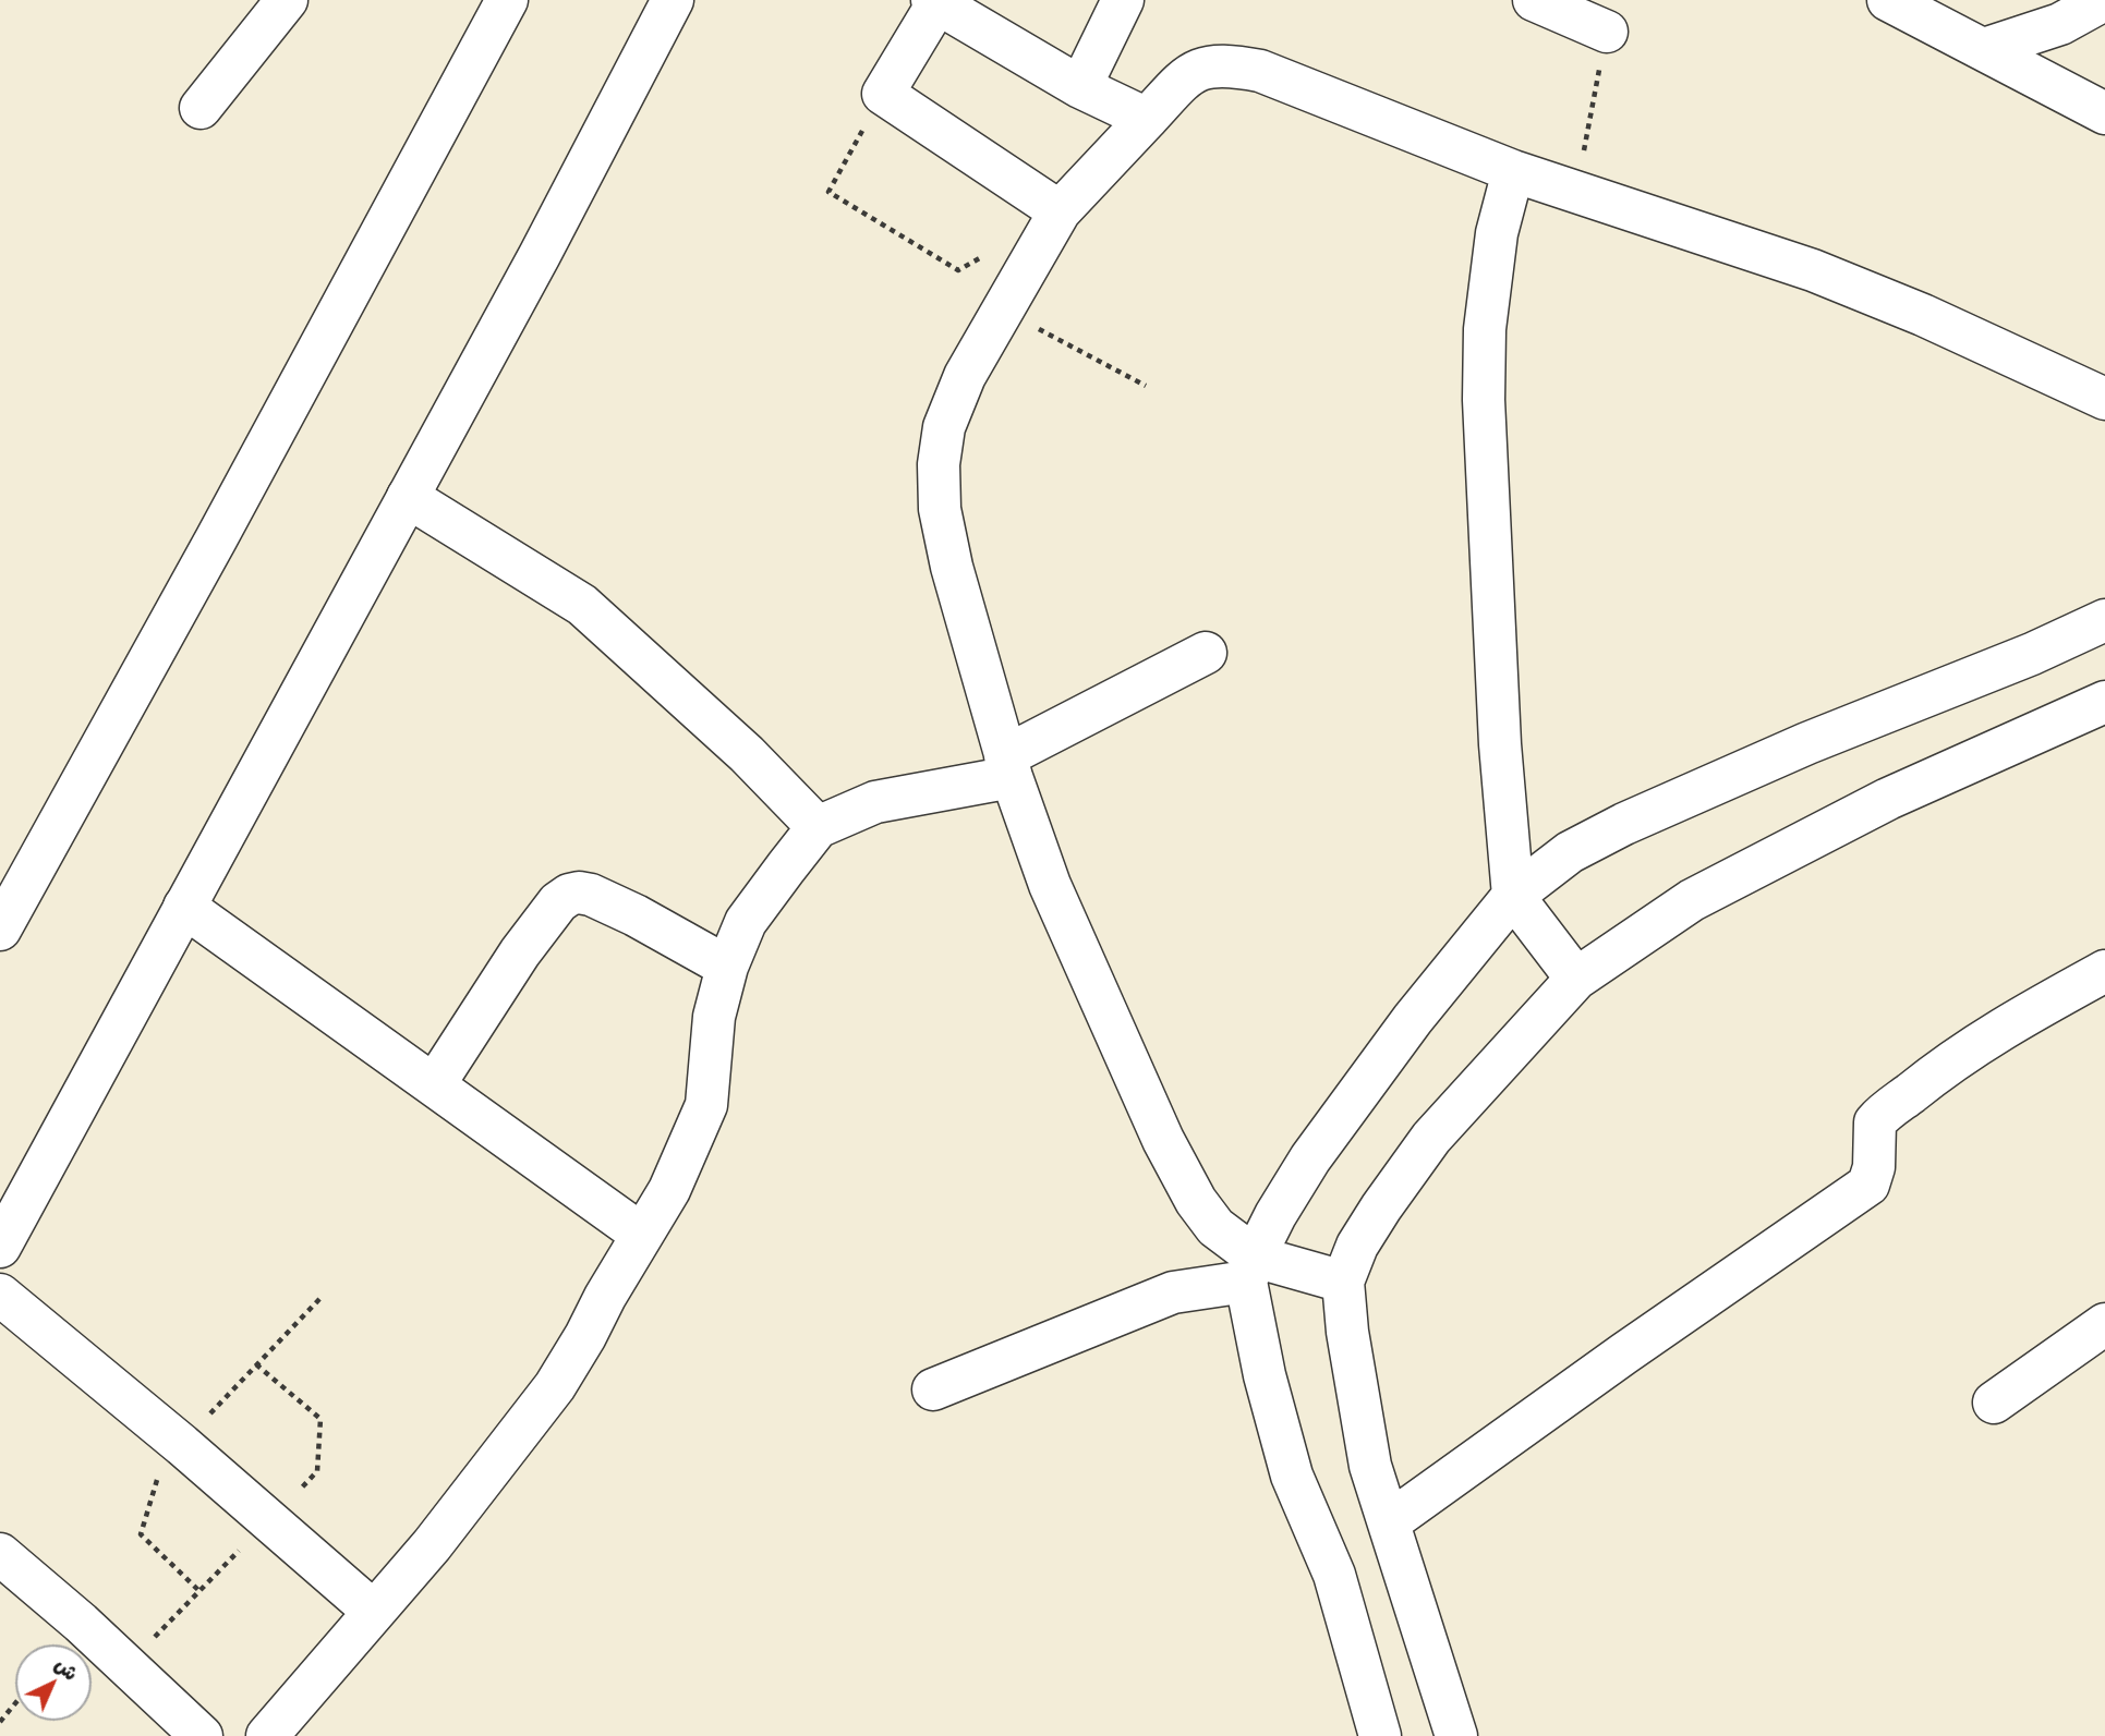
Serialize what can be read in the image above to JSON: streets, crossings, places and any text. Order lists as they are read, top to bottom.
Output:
{
  "north": "top right"
}
